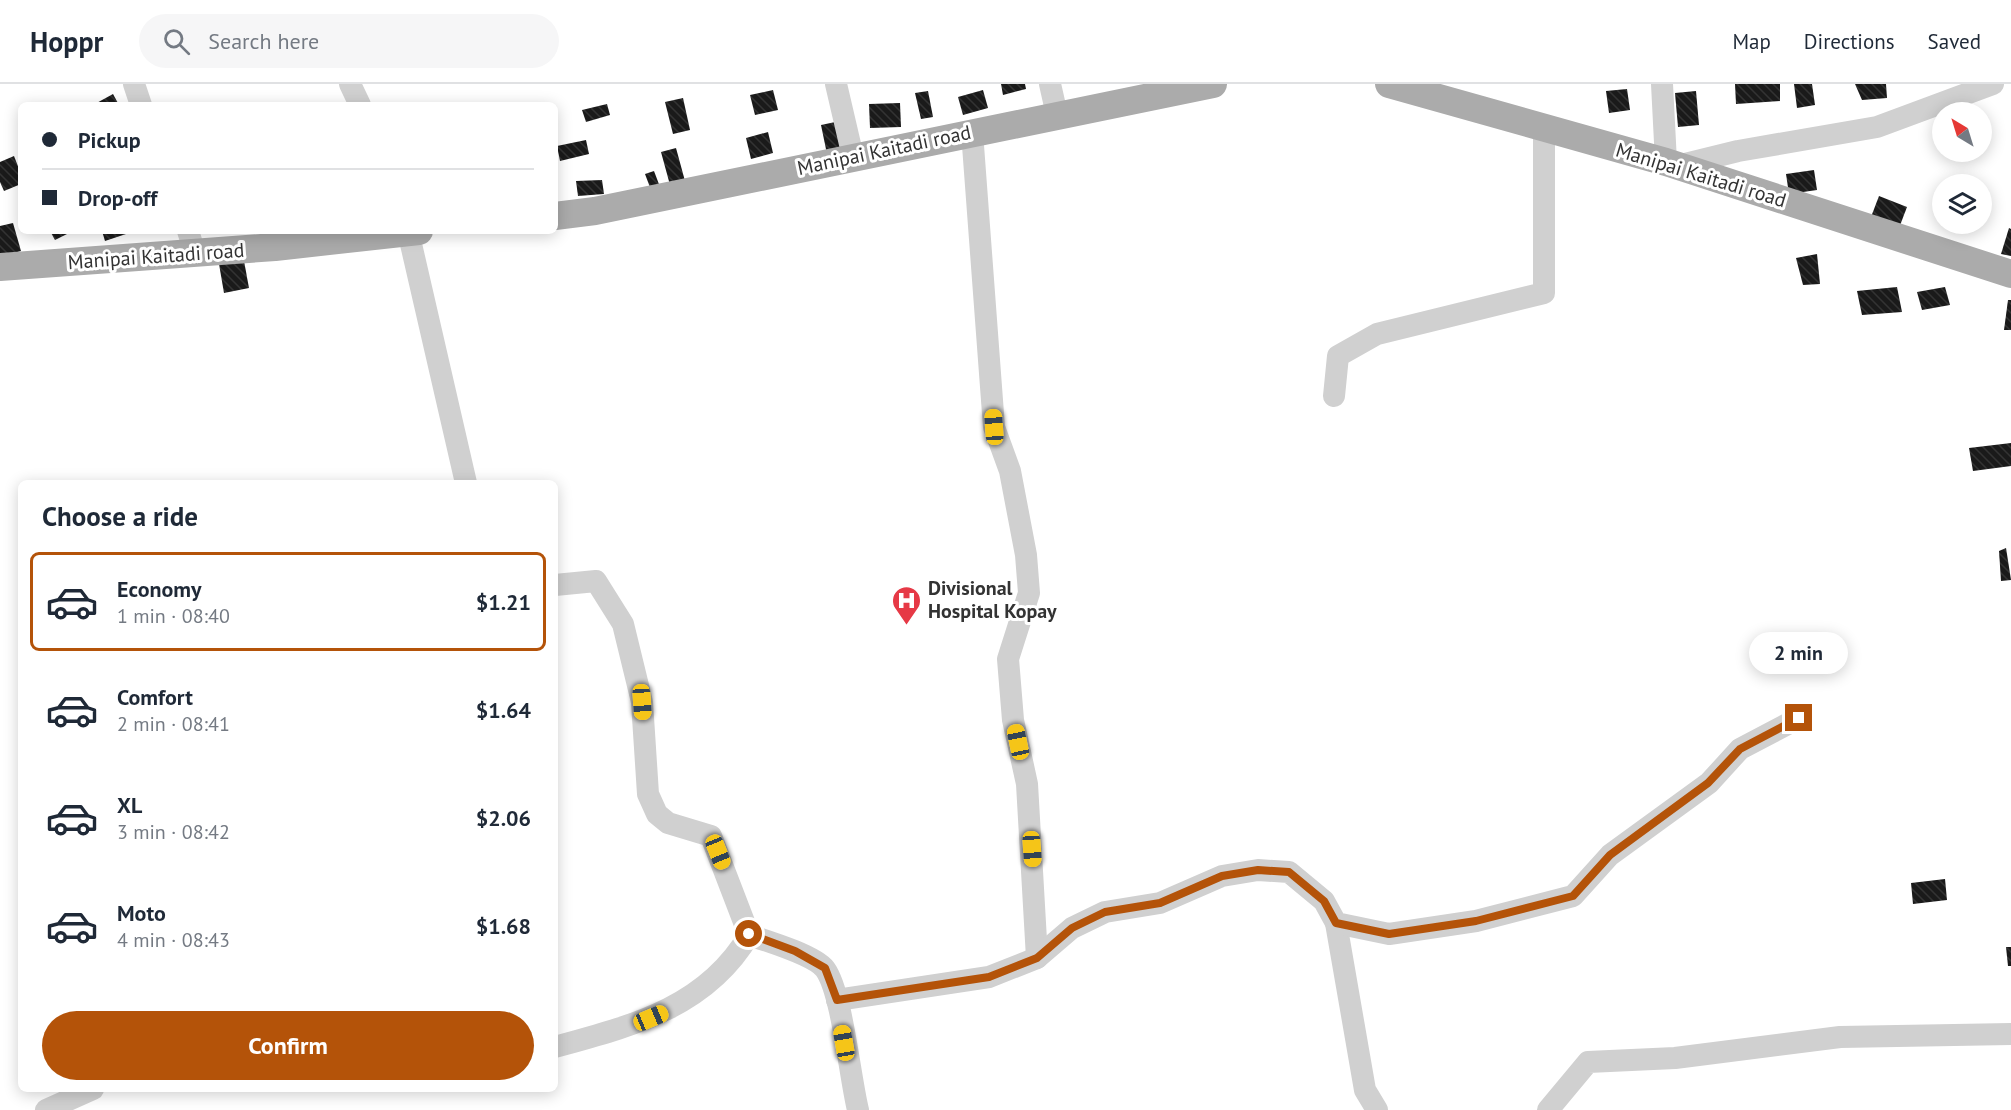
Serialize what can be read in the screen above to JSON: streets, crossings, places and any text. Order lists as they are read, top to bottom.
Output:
{
  "streets": {
    "main road": ["Manipai Kaitadi road"]
  },
  "places": {
    "hospital": ["Divisional Hospital Kopay"]
  },
  "north": "top left",
  "page": {
    "header": "Hoppr",
    "search": "Search here",
    "nav": ["Map", "Directions", "Saved"],
    "banner": ["Pickup", "Drop-off"],
    "heading": "Choose a ride",
    "list": [
      {
        "name": "Economy",
        "note": "1 min · 08:40",
        "value": "$1.21"
      },
      {
        "name": "Comfort",
        "note": "2 min · 08:41",
        "value": "$1.64"
      },
      {
        "name": "XL",
        "note": "3 min · 08:42",
        "value": "$2.06"
      },
      {
        "name": "Moto",
        "note": "4 min · 08:43",
        "value": "$1.68"
      }
    ],
    "bubble": "2 min",
    "buttons": "Confirm"
  }
}
